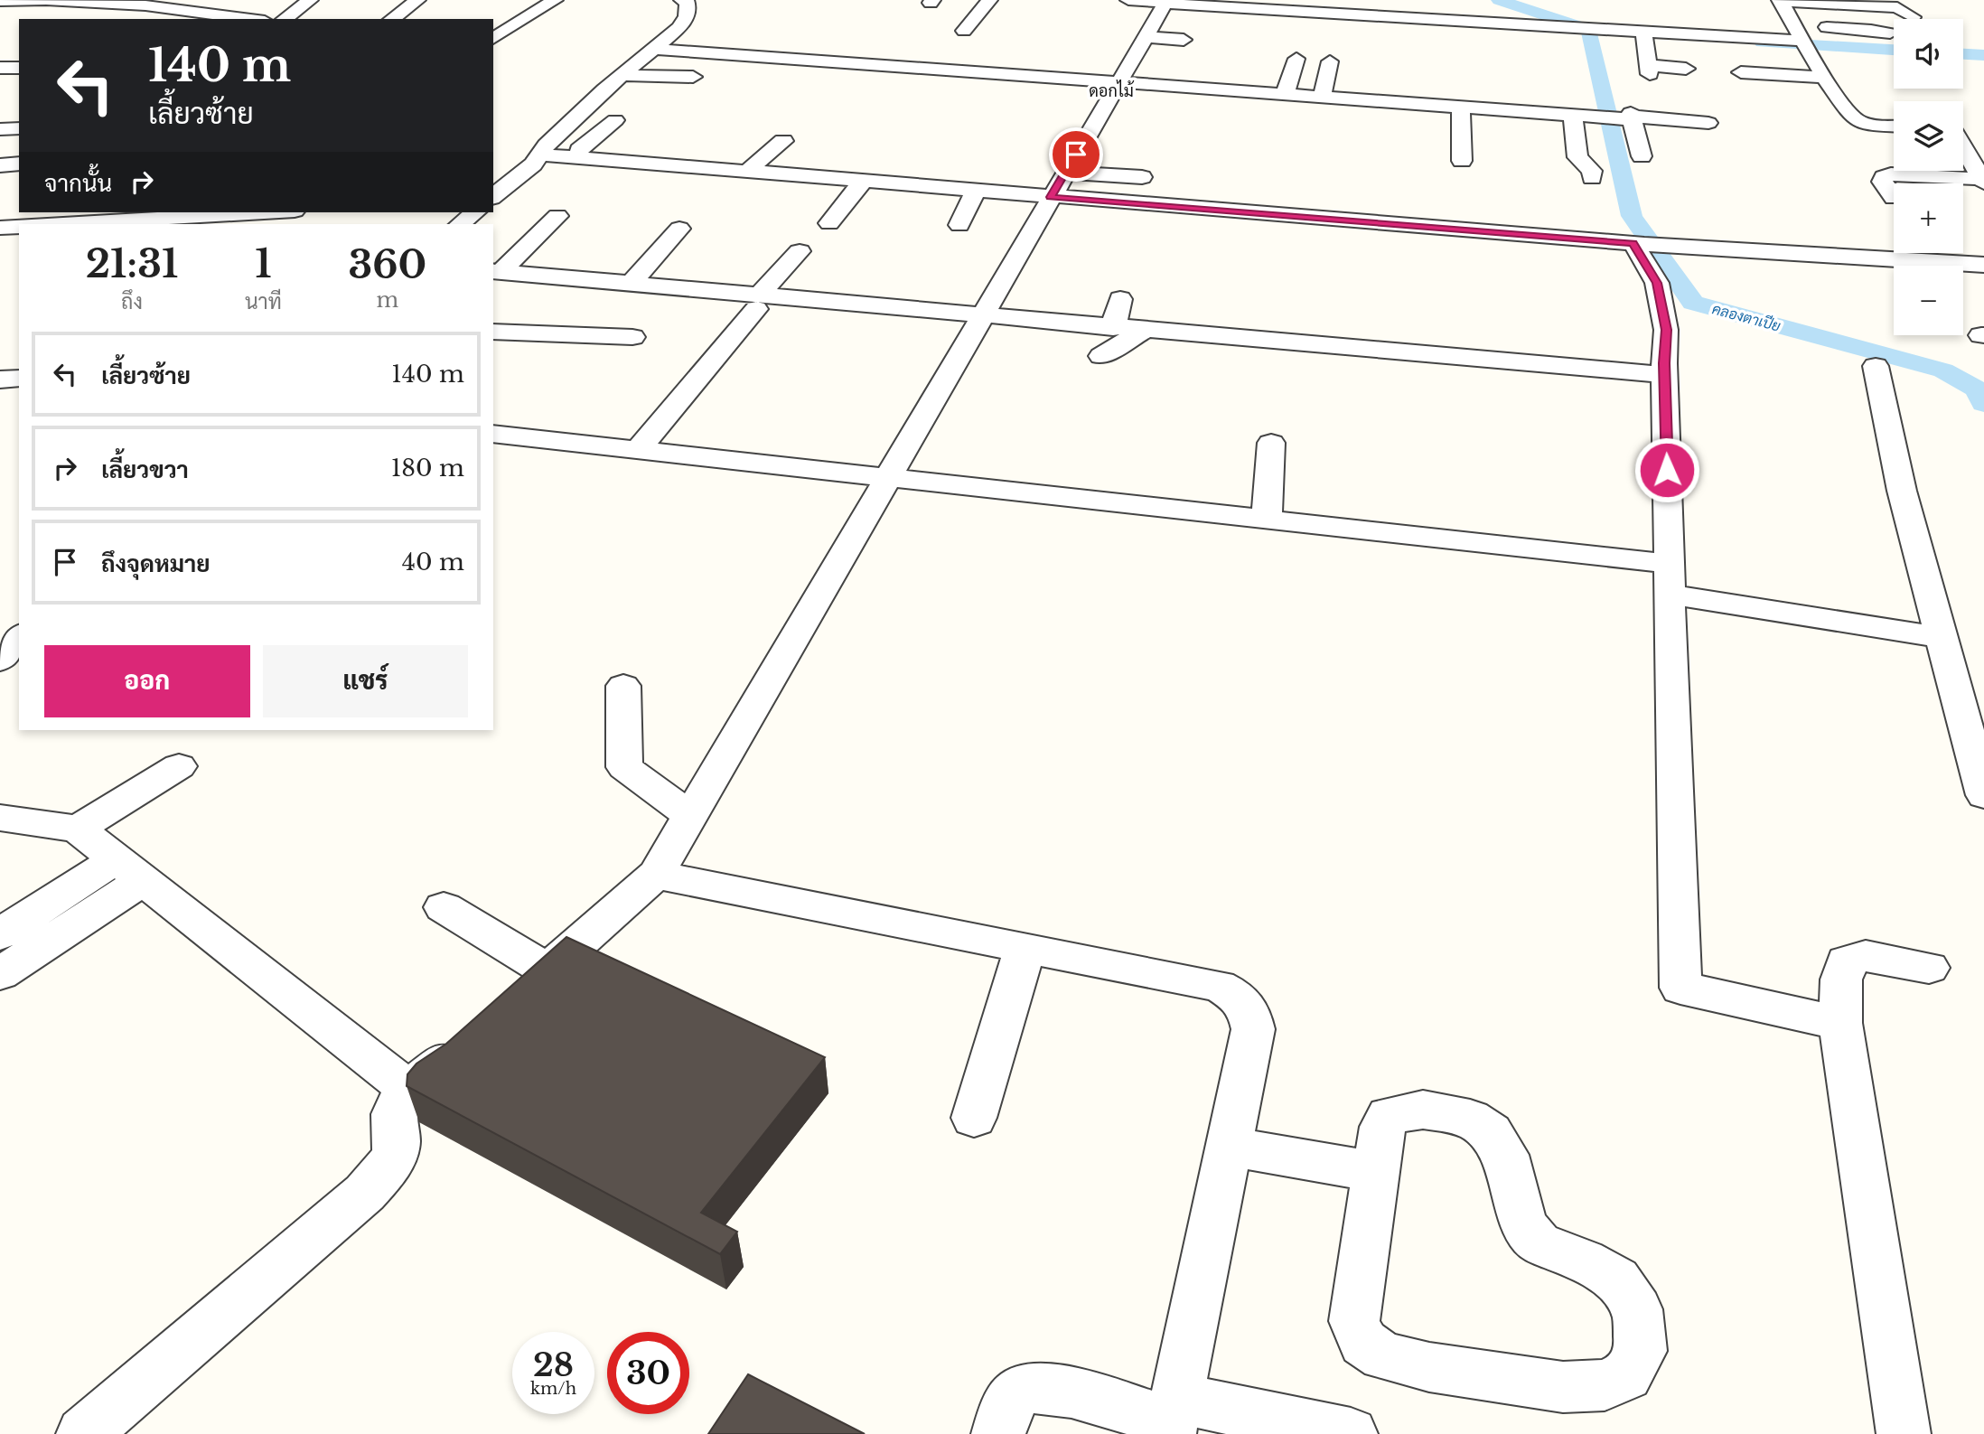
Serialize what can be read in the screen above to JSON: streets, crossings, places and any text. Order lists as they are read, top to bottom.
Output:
{
  "districts": ["ดอกไม้"],
  "water": ["คลองตาเปีย"],
  "page": {
    "map_buttons": ["+", "−"],
    "turn": ["140 m", "เลี้ยวซ้าย"],
    "then": "จากนั้น",
    "eta": [
      "21:31",
      "ถึง",
      "1",
      "นาที",
      "360",
      "m"
    ],
    "list": [
      {
        "name": "เลี้ยวซ้าย",
        "value": "140 m"
      },
      {
        "name": "เลี้ยวขวา",
        "value": "180 m"
      },
      {
        "name": "ถึงจุดหมาย",
        "value": "40 m"
      }
    ],
    "buttons": ["ออก", "แชร์"],
    "speed": "28 km/h",
    "limit": "30"
  }
}
